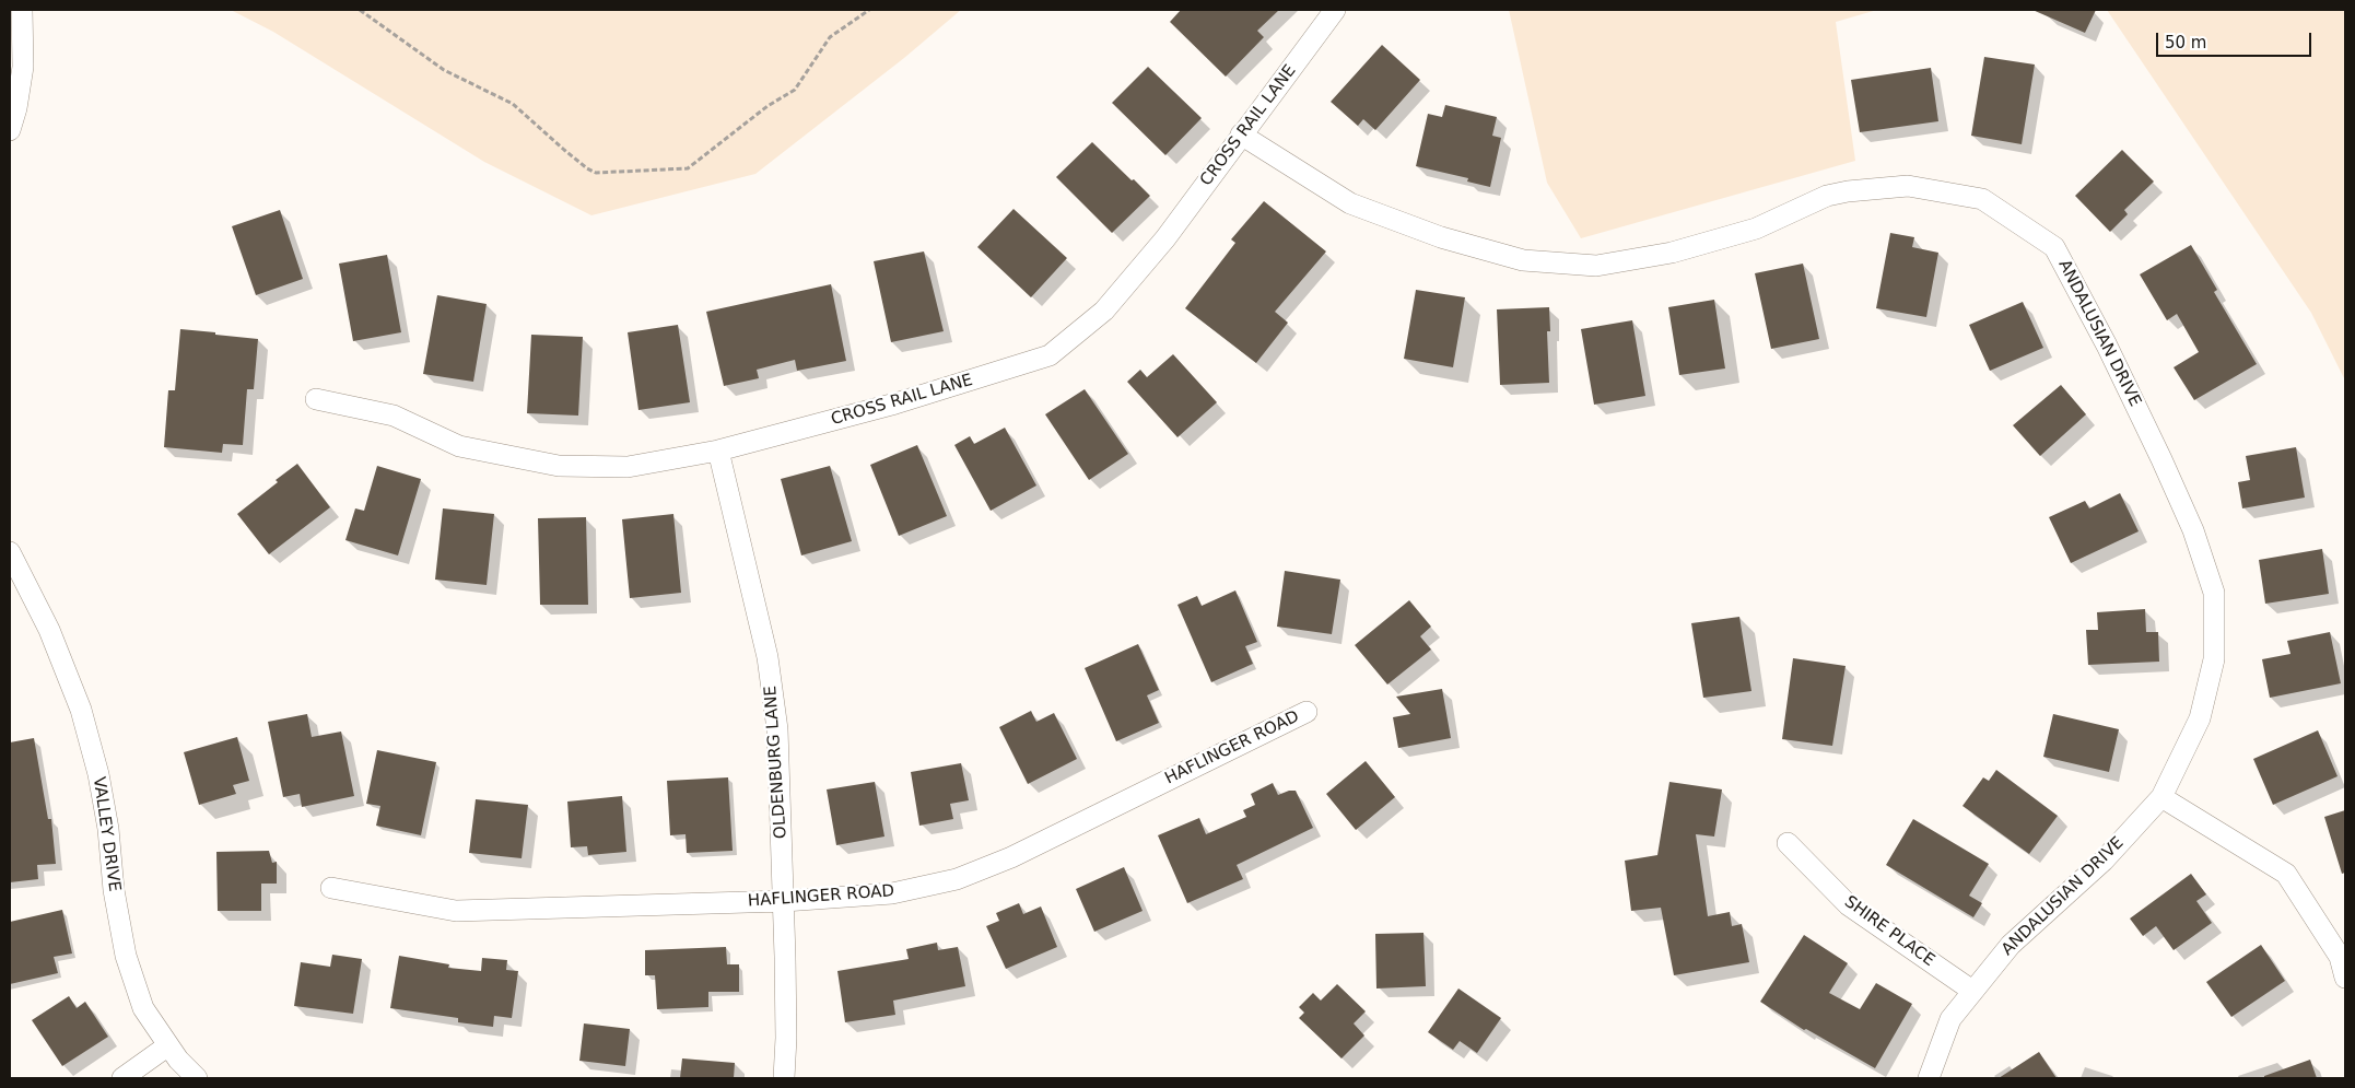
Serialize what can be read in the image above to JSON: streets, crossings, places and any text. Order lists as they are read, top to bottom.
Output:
{
  "streets": {
    "street": [
      "CROSS RAIL LANE",
      "ANDALUSIAN DRIVE",
      "HAFLINGER ROAD",
      "OLDENBURG LANE",
      "VALLEY DRIVE",
      "SHIRE PLACE"
    ]
  },
  "crossings": [
    ["CROSS RAIL LANE", "ANDALUSIAN DRIVE"],
    ["CROSS RAIL LANE", "OLDENBURG LANE"],
    ["ANDALUSIAN DRIVE", "SHIRE PLACE"],
    ["HAFLINGER ROAD", "OLDENBURG LANE"]
  ],
  "scale_bar": "50 m"
}
